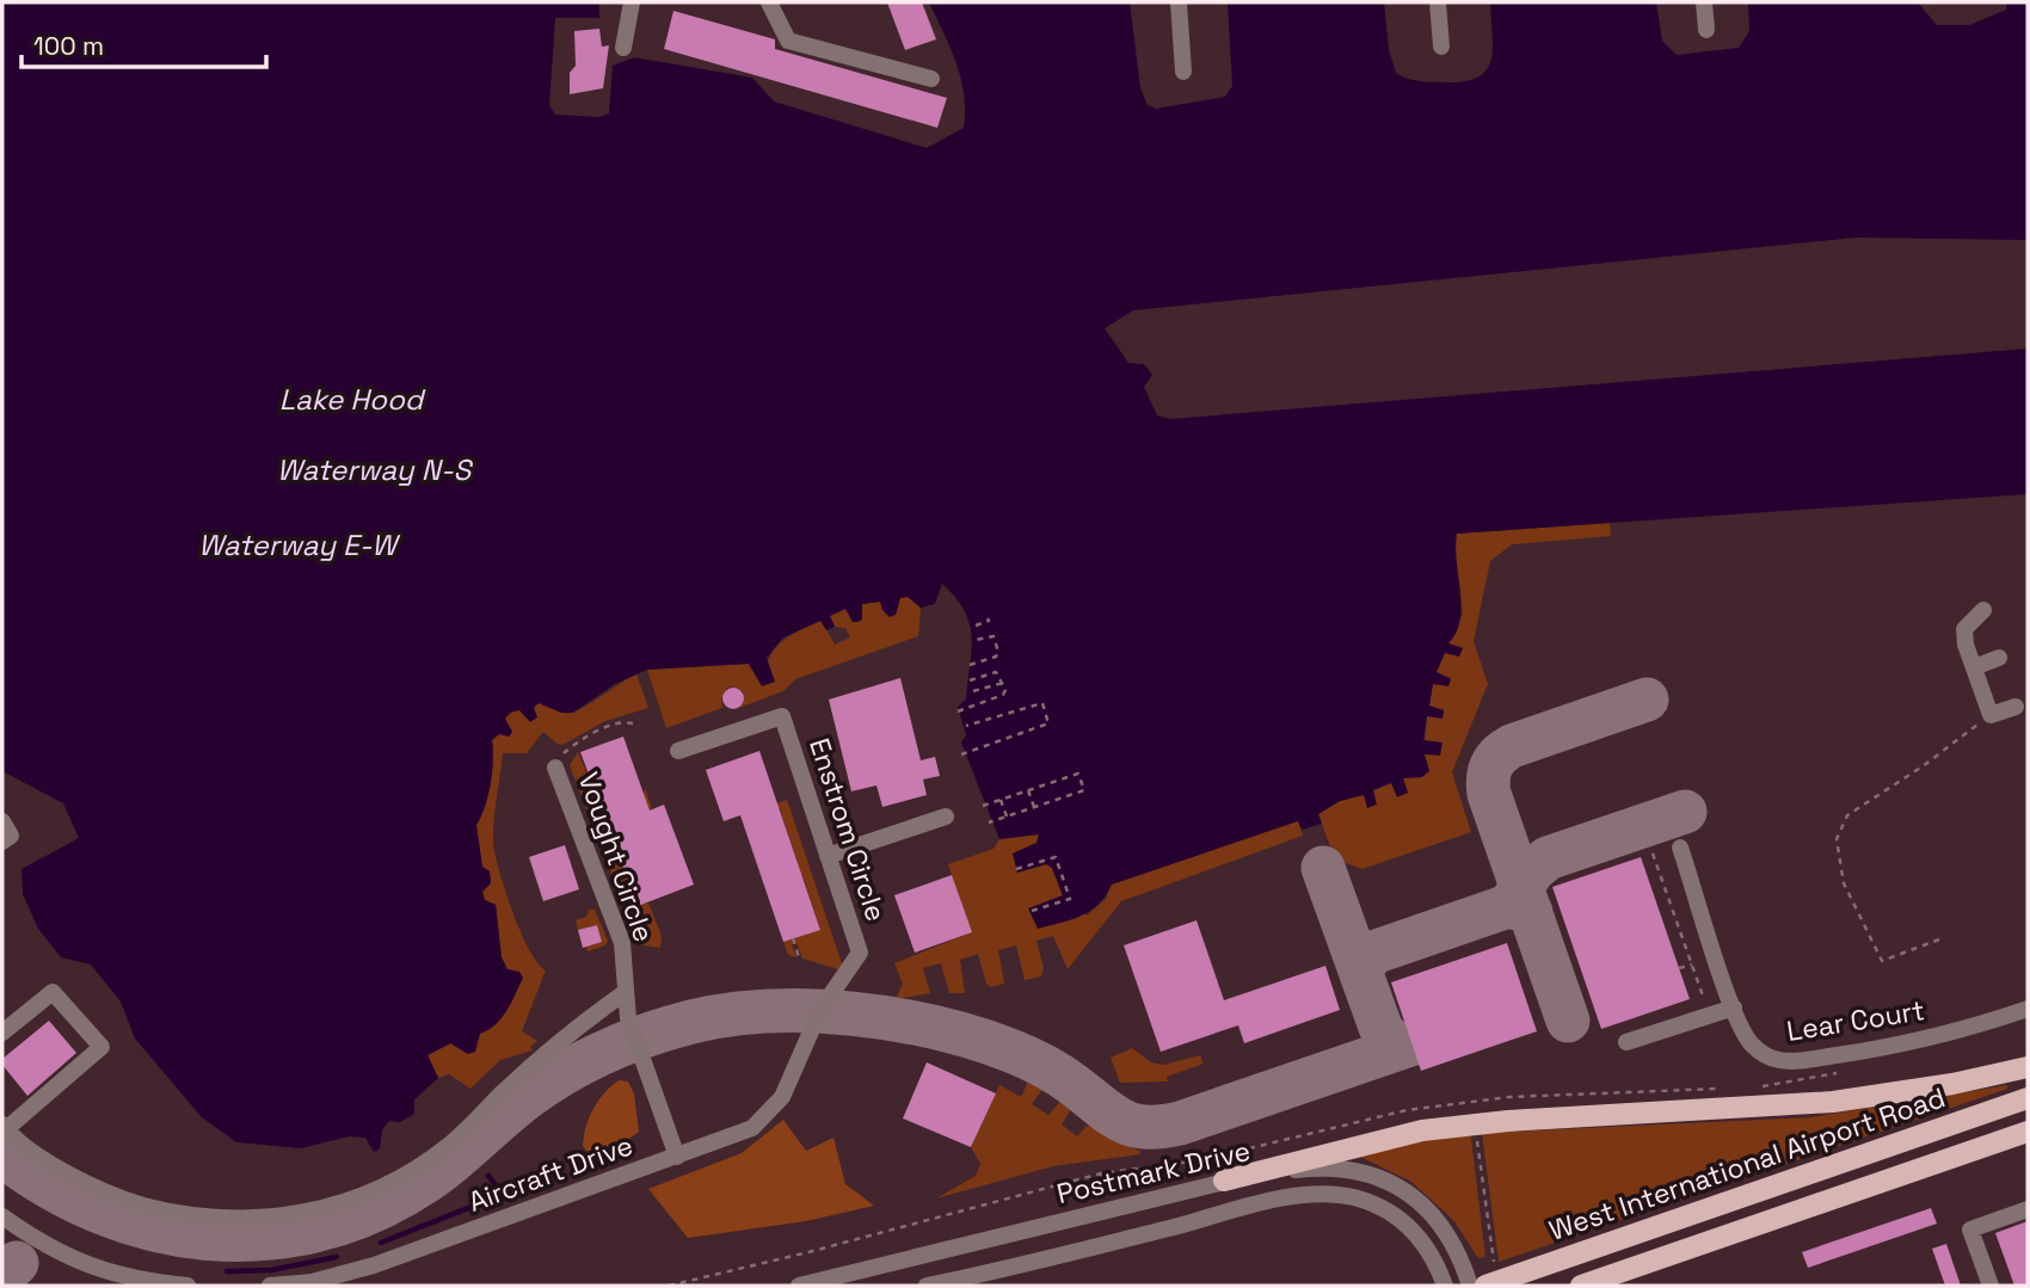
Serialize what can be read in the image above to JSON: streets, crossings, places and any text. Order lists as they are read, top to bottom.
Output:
{
  "streets": {
    "main road": ["West International Airport Road"],
    "street": [
      "Enstrom Circle",
      "Vought Circle",
      "Lear Court",
      "Postmark Drive",
      "Aircraft Drive"
    ]
  },
  "crossings": [
    ["Enstrom Circle", "Aircraft Drive"],
    ["Vought Circle", "Aircraft Drive"]
  ],
  "water": ["Lake Hood", "Waterway N-S", "Waterway E-W"],
  "scale_bar": "100 m"
}
